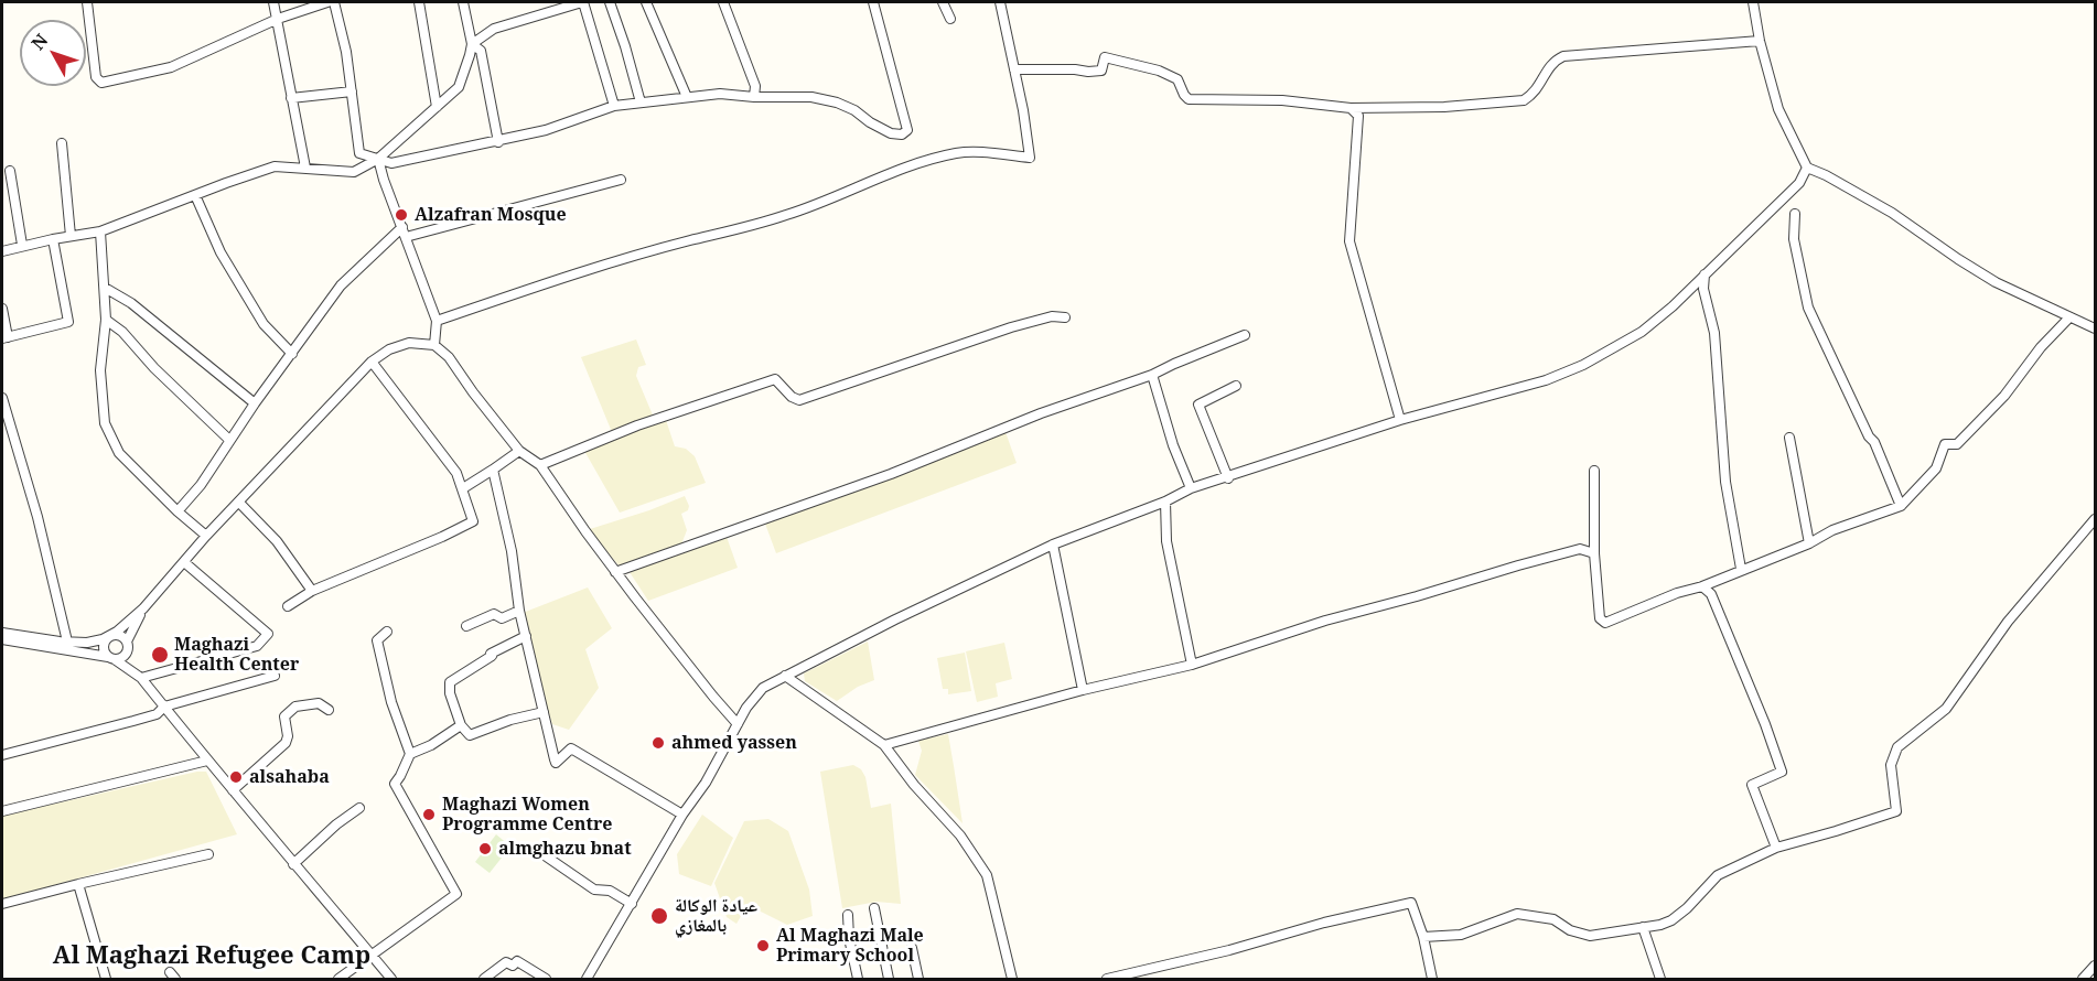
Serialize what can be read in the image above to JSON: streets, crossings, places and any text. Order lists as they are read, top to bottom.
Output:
{
  "districts": ["Al Maghazi Refugee Camp"],
  "places": [
    "Alzafran Mosque",
    "Maghazi Health Center",
    "ahmed yassen",
    "alsahaba",
    "Maghazi Women Programme Centre",
    "almghazu bnat",
    "عيادة الوكالة بالمغازي",
    "Al Maghazi Male Primary School"
  ],
  "north": "top left"
}
